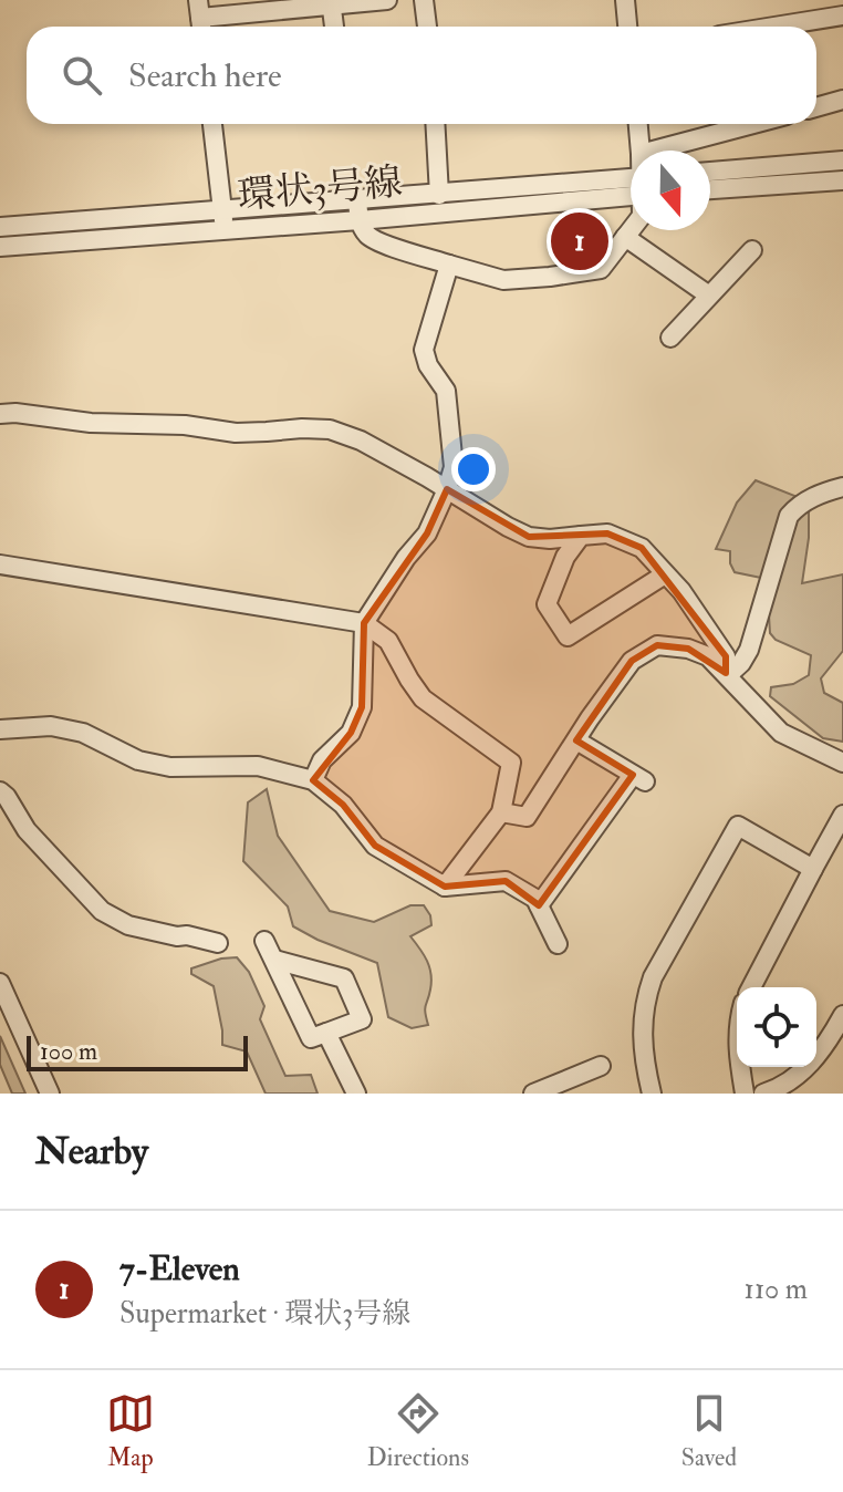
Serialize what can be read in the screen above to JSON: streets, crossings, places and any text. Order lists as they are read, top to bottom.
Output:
{
  "streets": {
    "street": ["環状3号線"]
  },
  "scale_bar": "100 m",
  "north": "bottom",
  "page": {
    "search": "Search here",
    "pins": "1",
    "scale": "100 m",
    "heading": "Nearby",
    "list": [
      {
        "mark": "1",
        "name": "7-Eleven",
        "note": "Supermarket · 環状3号線",
        "value": "110 m"
      }
    ],
    "nav": ["Map", "Directions", "Saved"]
  }
}
